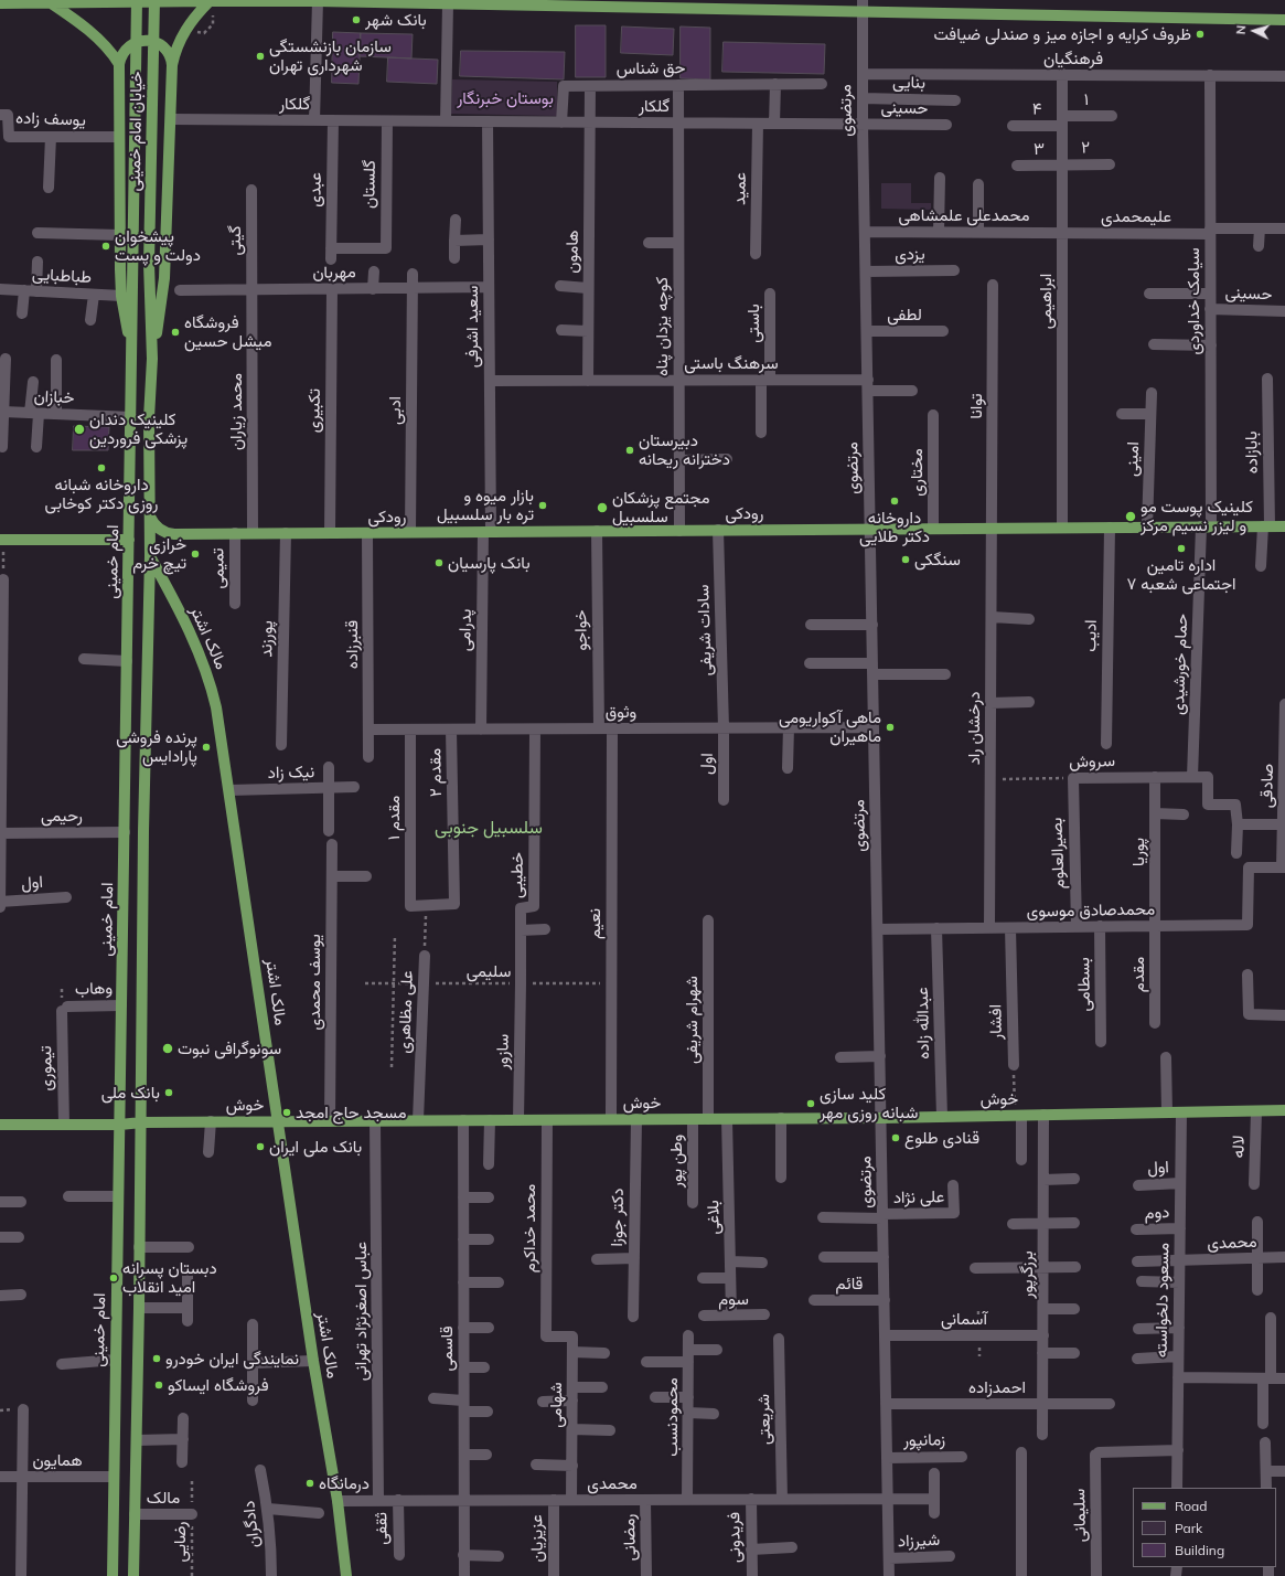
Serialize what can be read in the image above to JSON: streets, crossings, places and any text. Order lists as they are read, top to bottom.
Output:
{
  "streets": {
    "main road": [
      "خیابان امام خمینی",
      "رودکی",
      "امام خمینی",
      "مالک اشتر",
      "خوش"
    ],
    "street": [
      "فرهنگیان",
      "حق شناس",
      "بنایی",
      "۱",
      "گلکار",
      "حسینی",
      "۴",
      "مرتضوی",
      "یوسف زاده",
      "۲",
      "۳",
      "گلستان",
      "عمید",
      "عبدی",
      "محمدعلی علمشاهی",
      "علیمحمدی",
      "گیتی",
      "هامون",
      "یزدی",
      "مهربان",
      "طباطبایی",
      "ابراهیمی",
      "سیامک خداوردی",
      "لطفی",
      "باستی",
      "سعید اشرفی",
      "کوچه یزدان پناه",
      "سرهنگ باستی",
      "خبازان",
      "توانا",
      "تکبیری",
      "ادبی",
      "محمد زیاران",
      "بابازاده",
      "امینی",
      "مختاری",
      "تمیمی",
      "پدرامی",
      "خواجو",
      "سادات شریفی",
      "ادیب",
      "پورزند",
      "قنبرزاده",
      "حمام خورشیدی",
      "وثوق",
      "درخشان راد",
      "سروش",
      "اول",
      "نیک زاد",
      "مقدم ۲",
      "صادقی",
      "رحیمی",
      "مقدم ۱",
      "پوریا",
      "بصیرالعلوم",
      "خطیبی",
      "محمدصادق موسوی",
      "نعیم",
      "مقدم",
      "یوسف محمدی",
      "بسطامی",
      "وهاب",
      "علی مظاهری",
      "شهرام شریفی",
      "افشار",
      "عبدالله زاده",
      "سازور",
      "تیموری",
      "لاله",
      "وطن پور",
      "علی نژاد",
      "دوم",
      "دکتر جوزا",
      "بلاغی",
      "محمد خداکرم",
      "محمدی",
      "برزگرپور",
      "قائم",
      "سوم",
      "مسعود دلخواسته",
      "عباس اصغرنژاد تهرانی",
      "آسمانی",
      "قاسمی",
      "احمدزاده",
      "شهامی",
      "محمودنسب",
      "شریعتی",
      "زمانپور",
      "همایون",
      "مالک",
      "سلیمانی",
      "دادگران",
      "ثقفی",
      "رمضانی",
      "فریدونی",
      "عزیزیان",
      "شیرزاد"
    ],
    "path": ["سلیمی", "رضایی"]
  },
  "crossings": [
    ["فرهنگیان", "مرتضوی"],
    ["فرهنگیان", "ابراهیمی"],
    ["فرهنگیان", "سیامک خداوردی"],
    ["حق شناس", "گلکار"],
    ["حق شناس", "هامون"],
    ["حق شناس", "کوچه یزدان پناه"],
    ["بنایی", "مرتضوی"],
    ["۱", "۴"],
    ["۱", "ابراهیمی"],
    ["گلکار", "حسینی"],
    ["گلکار", "مرتضوی"],
    ["گلکار", "گلستان"],
    ["گلکار", "عمید"],
    ["گلکار", "عبدی"],
    ["گلکار", "هامون"],
    ["گلکار", "سعید اشرفی"],
    ["گلکار", "کوچه یزدان پناه"],
    ["حسینی", "مرتضوی"],
    ["حسینی", "سیامک خداوردی"],
    ["۴", "ابراهیمی"],
    ["مرتضوی", "محمدعلی علمشاهی"],
    ["مرتضوی", "یزدی"],
    ["مرتضوی", "لطفی"],
    ["مرتضوی", "سرهنگ باستی"],
    ["مرتضوی", "رودکی"],
    ["مرتضوی", "وثوق"],
    ["مرتضوی", "محمدصادق موسوی"],
    ["مرتضوی", "خوش"],
    ["مرتضوی", "علی نژاد"],
    ["مرتضوی", "محمدی"],
    ["مرتضوی", "قائم"],
    ["مرتضوی", "آسمانی"],
    ["مرتضوی", "احمدزاده"],
    ["مرتضوی", "زمانپور"],
    ["مرتضوی", "شیرزاد"],
    ["خیابان امام خمینی", "امام خمینی"],
    ["۲", "۳"],
    ["۲", "ابراهیمی"],
    ["۳", "ابراهیمی"],
    ["گلستان", "عبدی"],
    ["محمدعلی علمشاهی", "علیمحمدی"],
    ["محمدعلی علمشاهی", "ابراهیمی"],
    ["علیمحمدی", "ابراهیمی"],
    ["علیمحمدی", "سیامک خداوردی"],
    ["گیتی", "مهربان"],
    ["گیتی", "محمد زیاران"],
    ["هامون", "سرهنگ باستی"],
    ["مهربان", "سعید اشرفی"],
    ["مهربان", "تکبیری"],
    ["مهربان", "ادبی"],
    ["مهربان", "محمد زیاران"],
    ["ابراهیمی", "رودکی"],
    ["سیامک خداوردی", "رودکی"],
    ["سیامک خداوردی", "حمام خورشیدی"],
    ["باستی", "سرهنگ باستی"],
    ["سعید اشرفی", "سرهنگ باستی"],
    ["سعید اشرفی", "رودکی"],
    ["سعید اشرفی", "پدرامی"],
    ["کوچه یزدان پناه", "سرهنگ باستی"],
    ["کوچه یزدان پناه", "رودکی"],
    ["خبازان", "امام خمینی"],
    ["توانا", "رودکی"],
    ["توانا", "درخشان راد"],
    ["تکبیری", "رودکی"],
    ["ادبی", "رودکی"],
    ["محمد زیاران", "رودکی"],
    ["بابازاده", "رودکی"],
    ["امینی", "رودکی"],
    ["مختاری", "رودکی"],
    ["رودکی", "تمیمی"],
    ["رودکی", "پدرامی"],
    ["رودکی", "خواجو"],
    ["رودکی", "سادات شریفی"],
    ["رودکی", "ادیب"],
    ["رودکی", "پورزند"],
    ["رودکی", "قنبرزاده"],
    ["رودکی", "حمام خورشیدی"],
    ["رودکی", "درخشان راد"],
    ["امام خمینی", "رحیمی"],
    ["امام خمینی", "وهاب"],
    ["امام خمینی", "خوش"],
    ["امام خمینی", "همایون"],
    ["پدرامی", "وثوق"],
    ["خواجو", "وثوق"],
    ["سادات شریفی", "وثوق"],
    ["سادات شریفی", "اول"],
    ["مالک اشتر", "نیک زاد"],
    ["مالک اشتر", "خوش"],
    ["مالک اشتر", "محمدی"],
    ["قنبرزاده", "وثوق"],
    ["حمام خورشیدی", "سروش"],
    ["وثوق", "اول"],
    ["وثوق", "مقدم ۲"],
    ["وثوق", "مقدم ۱"],
    ["وثوق", "خطیبی"],
    ["وثوق", "نعیم"],
    ["درخشان راد", "سروش"],
    ["درخشان راد", "محمدصادق موسوی"],
    ["سروش", "پوریا"],
    ["سروش", "بصیرالعلوم"],
    ["اول", "مسعود دلخواسته"],
    ["مقدم ۲", "مقدم ۱"],
    ["مقدم ۲", "علی مظاهری"],
    ["صادقی", "محمدصادق موسوی"],
    ["پوریا", "محمدصادق موسوی"],
    ["پوریا", "مقدم"],
    ["بصیرالعلوم", "محمدصادق موسوی"],
    ["خطیبی", "سلیمی"],
    ["خطیبی", "سازور"],
    ["محمدصادق موسوی", "مقدم"],
    ["محمدصادق موسوی", "بسطامی"],
    ["محمدصادق موسوی", "افشار"],
    ["محمدصادق موسوی", "عبدالله زاده"],
    ["نعیم", "سلیمی"],
    ["نعیم", "خوش"],
    ["سلیمی", "علی مظاهری"],
    ["سلیمی", "سازور"],
    ["یوسف محمدی", "خوش"],
    ["وهاب", "تیموری"],
    ["علی مظاهری", "خوش"],
    ["شهرام شریفی", "خوش"],
    ["عبدالله زاده", "خوش"],
    ["سازور", "خوش"],
    ["تیموری", "خوش"],
    ["خوش", "لاله"],
    ["خوش", "وطن پور"],
    ["خوش", "دکتر جوزا"],
    ["خوش", "بلاغی"],
    ["خوش", "محمد خداکرم"],
    ["خوش", "برزگرپور"],
    ["خوش", "مسعود دلخواسته"],
    ["خوش", "عباس اصغرنژاد تهرانی"],
    ["خوش", "قاسمی"],
    ["دوم", "مسعود دلخواسته"],
    ["بلاغی", "سوم"],
    ["محمد خداکرم", "شهامی"],
    ["محمدی", "مسعود دلخواسته"],
    ["محمدی", "عباس اصغرنژاد تهرانی"],
    ["محمدی", "قاسمی"],
    ["محمدی", "شهامی"],
    ["محمدی", "محمودنسب"],
    ["محمدی", "شریعتی"],
    ["محمدی", "ثقفی"],
    ["محمدی", "رمضانی"],
    ["محمدی", "فریدونی"],
    ["محمدی", "عزیزیان"],
    ["برزگرپور", "آسمانی"],
    ["برزگرپور", "احمدزاده"],
    ["مسعود دلخواسته", "سلیمانی"],
    ["مالک", "رضایی"]
  ],
  "districts": ["سلسبیل جنوبی"],
  "parks": ["بوستان خبرنگار"],
  "places": [
    "بانک شهر",
    "ظروف کرایه و اجازه میز و صندلی ضیافت",
    "سازمان بازنشستگی شهرداری تهران",
    "پیشخوان دولت و پست",
    "فروشگاه میشل حسین",
    "کلینیک دندان پزشکی فروردین",
    "دبیرستان دخترانه ریحانه",
    "داروخانه شبانه روزی دکتر کوخابی",
    "داروخانه دکتر طلایی",
    "بازار میوه و تره بار سلسبیل",
    "مجتمع پزشکان سلسبیل",
    "کلینیک پوست مو و لیزر نسیم مرکز",
    "اداره تامین اجتماعی شعبه ۷",
    "خرازی تیچ خرم",
    "سنگکی",
    "بانک پارسیان",
    "ماهی آکواریومی ماهیران",
    "پرنده فروشی پارادایس",
    "سونوگرافی نبوت",
    "بانک ملی",
    "کلید سازی شبانه روزی مهر",
    "مسجد حاج امجد",
    "قنادی طلوع",
    "بانک ملی ایران",
    "دبستان پسرانه امید انقلاب",
    "نمایندگی ایران خودرو",
    "فروشگاه ایساکو",
    "درمانگاه"
  ],
  "legend": ["Road", "Park", "Building"],
  "north": "left"
}
